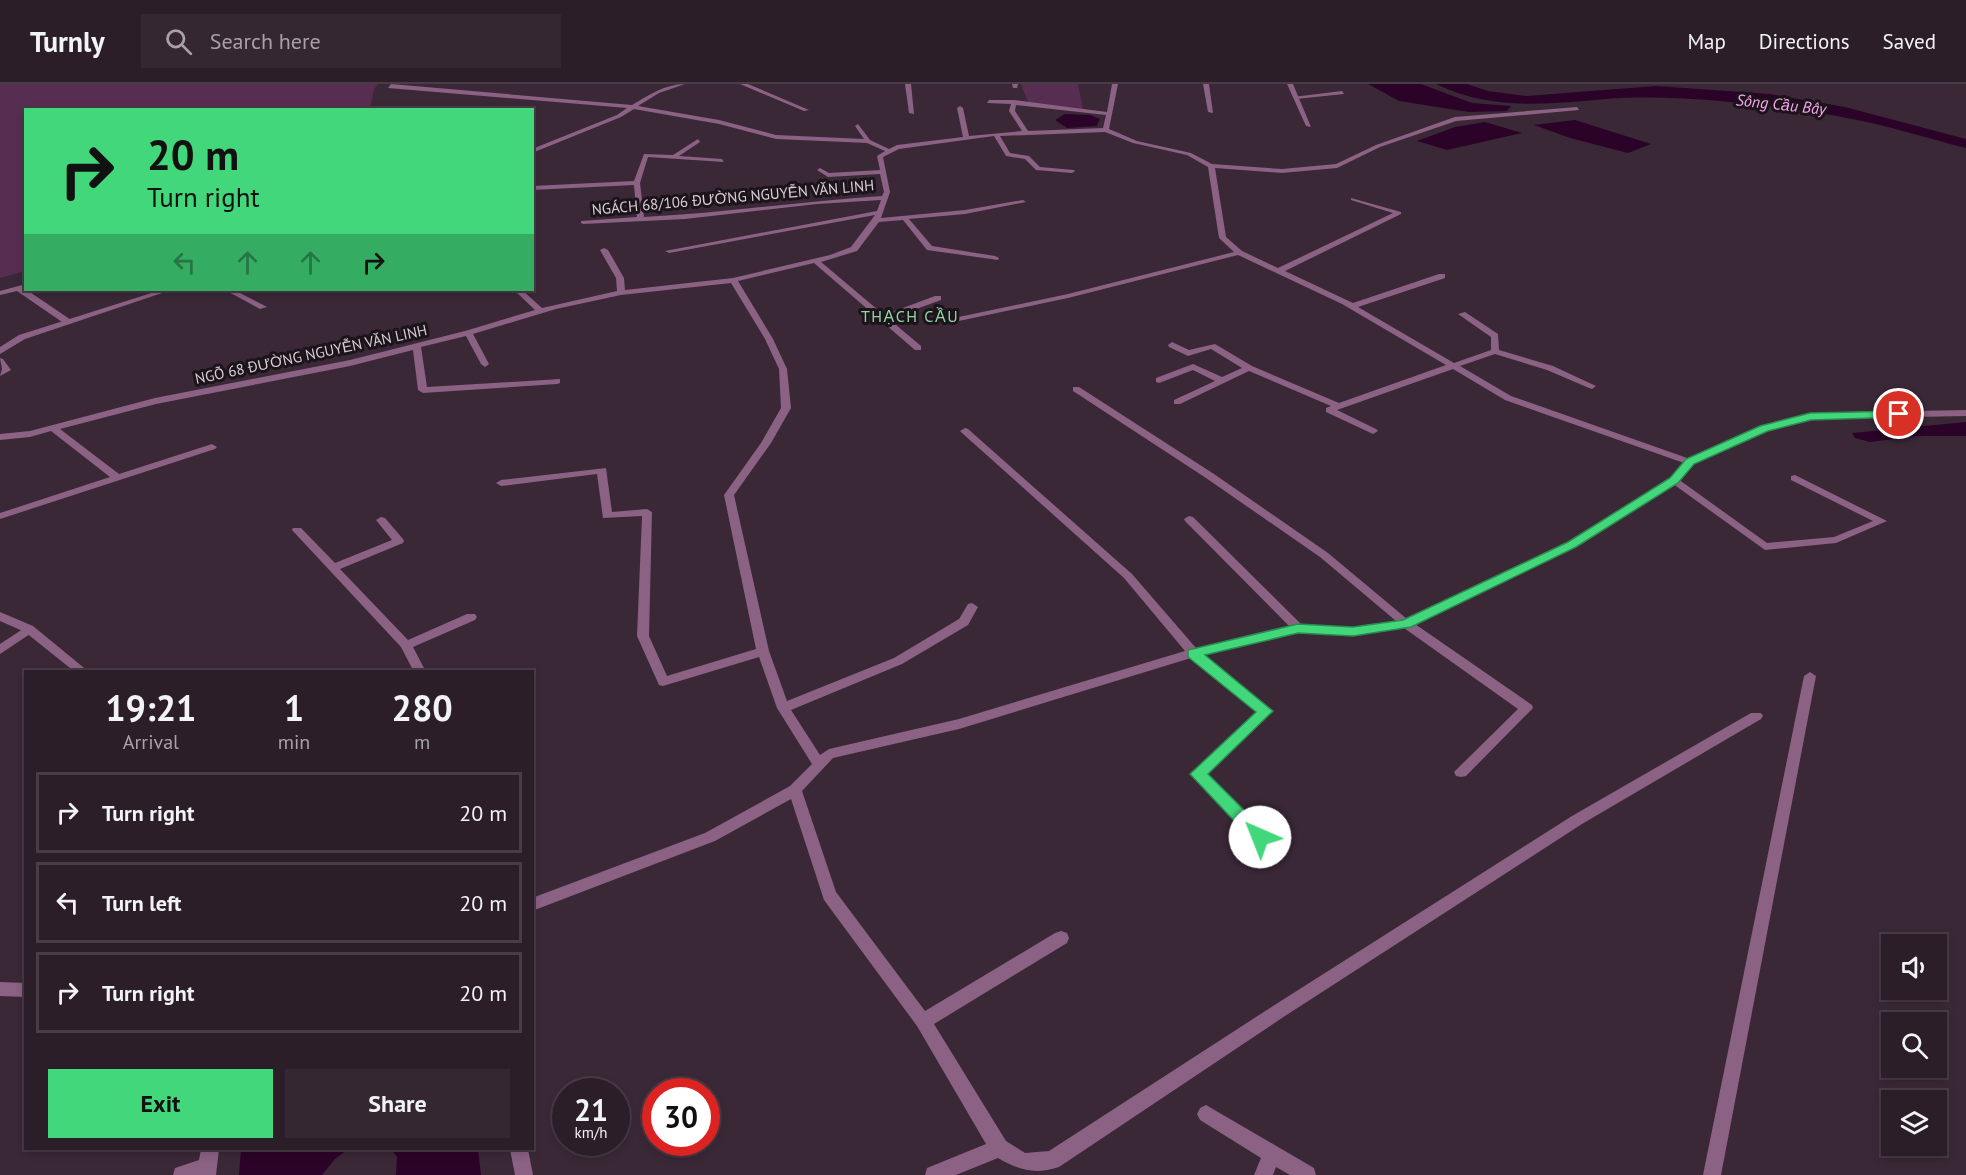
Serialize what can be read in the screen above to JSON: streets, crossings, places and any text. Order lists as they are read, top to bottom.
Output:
{
  "streets": {
    "street": ["NGÁCH 68/106 ĐƯỜNG NGUYỄN VĂN LINH", "NGÕ 68 ĐƯỜNG NGUYỄN VĂN LINH"]
  },
  "crossings": [
    ["NGÁCH 68/106 ĐƯỜNG NGUYỄN VĂN LINH", "NGÕ 68 ĐƯỜNG NGUYỄN VĂN LINH"]
  ],
  "districts": ["THẠCH CẦU"],
  "water": ["Sông Cầu Bây"],
  "page": {
    "header": "Turnly",
    "search": "Search here",
    "nav": ["Map", "Directions", "Saved"],
    "turn": ["20 m", "Turn right"],
    "eta": [
      "19:21",
      "Arrival",
      "1",
      "min",
      "280",
      "m"
    ],
    "list": [
      {
        "name": "Turn right",
        "value": "20 m"
      },
      {
        "name": "Turn left",
        "value": "20 m"
      },
      {
        "name": "Turn right",
        "value": "20 m"
      }
    ],
    "buttons": ["Exit", "Share"],
    "speed": "21 km/h",
    "limit": "30"
  }
}
